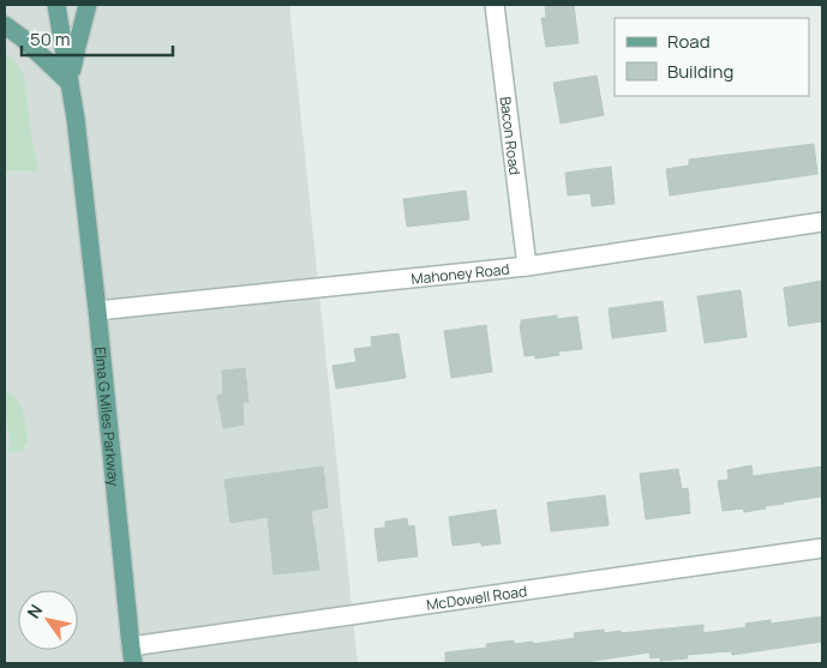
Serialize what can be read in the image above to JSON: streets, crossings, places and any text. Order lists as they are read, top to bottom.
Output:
{
  "streets": {
    "main road": ["Elma G Miles Parkway"],
    "street": ["Bacon Road", "Mahoney Road", "McDowell Road"]
  },
  "crossings": [
    ["Bacon Road", "Mahoney Road"],
    ["Mahoney Road", "Elma G Miles Parkway"],
    ["Elma G Miles Parkway", "McDowell Road"]
  ],
  "legend": ["Road", "Building"],
  "scale_bar": "50 m",
  "north": "top left"
}
